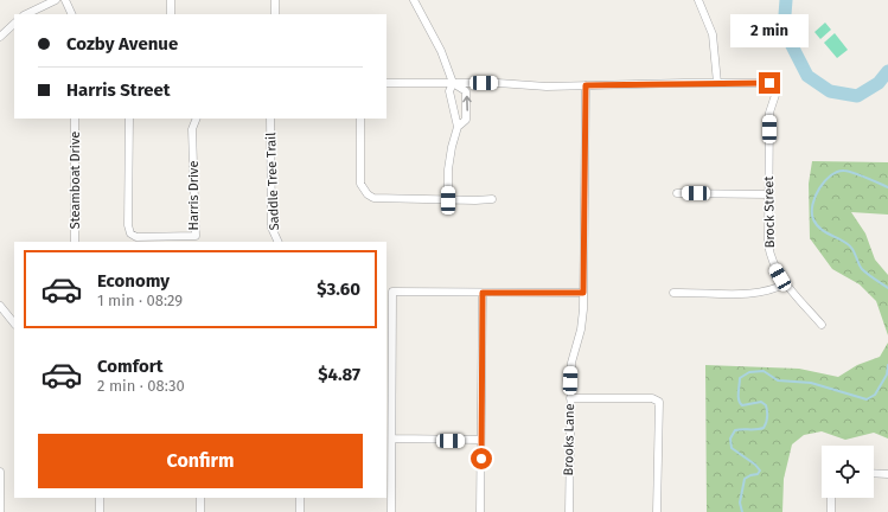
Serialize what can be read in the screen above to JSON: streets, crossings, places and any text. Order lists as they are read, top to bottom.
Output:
{
  "streets": {
    "street": [
      "Steamboat Drive",
      "Saddle Tree Trail",
      "Harris Drive",
      "Brock Street",
      "Brooks Lane"
    ]
  },
  "page": {
    "bubble": "2 min",
    "banner": ["Cozby Avenue", "Harris Street"],
    "list": [
      {
        "name": "Economy",
        "note": "1 min · 08:29",
        "value": "$3.60"
      },
      {
        "name": "Comfort",
        "note": "2 min · 08:30",
        "value": "$4.87"
      }
    ],
    "buttons": "Confirm"
  }
}
